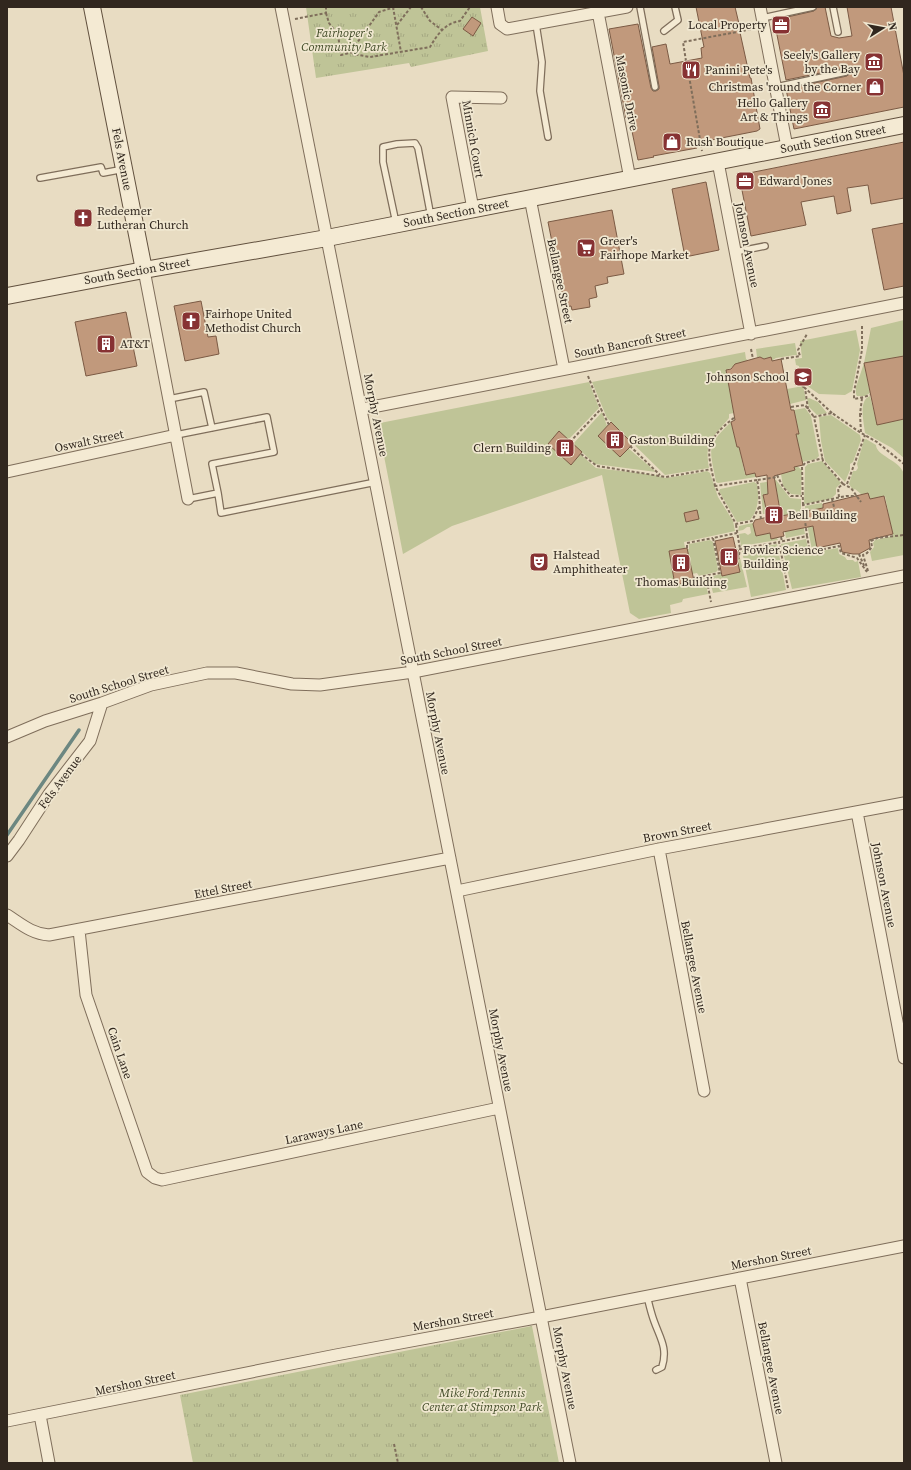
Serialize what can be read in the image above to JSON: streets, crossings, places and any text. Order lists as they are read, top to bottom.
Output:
{
  "streets": {
    "street": [
      "Masonic Drive",
      "Minnich Court",
      "South Section Street",
      "Fels Avenue",
      "Johnson Avenue",
      "Bellangee Street",
      "South Bancroft Street",
      "Morphy Avenue",
      "Oswalt Street",
      "South School Street",
      "Brown Street",
      "Ettel Street",
      "Bellangee Avenue",
      "Cain Lane",
      "Laraways Lane",
      "Mershon Street"
    ]
  },
  "crossings": [
    ["Masonic Drive", "South Section Street"],
    ["Minnich Court", "South Section Street"],
    ["South Section Street", "Fels Avenue"],
    ["South Section Street", "Johnson Avenue"],
    ["South Section Street", "Bellangee Street"],
    ["South Section Street", "Morphy Avenue"],
    ["Fels Avenue", "Oswalt Street"],
    ["Fels Avenue", "South School Street"],
    ["Johnson Avenue", "South Bancroft Street"],
    ["Johnson Avenue", "Brown Street"],
    ["Bellangee Street", "South Bancroft Street"],
    ["South Bancroft Street", "Morphy Avenue"],
    ["Morphy Avenue", "South School Street"],
    ["Morphy Avenue", "Brown Street"],
    ["Morphy Avenue", "Ettel Street"],
    ["Morphy Avenue", "Laraways Lane"],
    ["Morphy Avenue", "Mershon Street"],
    ["Brown Street", "Bellangee Avenue"],
    ["Ettel Street", "Cain Lane"],
    ["Bellangee Avenue", "Mershon Street"],
    ["Cain Lane", "Laraways Lane"]
  ],
  "parks": ["Fairhoper's Community Park", "Mike Ford Tennis Center at Stimpson Park"],
  "places": {
    "office": ["Local Property", "Edward Jones"],
    "museum": ["Seely's Gallery by the Bay", "Hello Gallery Art & Things"],
    "restaurant": ["Panini Pete's"],
    "shop": ["Christmas 'round the Corner", "Rush Boutique"],
    "church": ["Redeemer Lutheran Church", "Fairhope United Methodist Church"],
    "supermarket": ["Greer's Fairhope Market"],
    "building": [
      "AT&T",
      "Gaston Building",
      "Clern Building",
      "Bell Building",
      "Fowler Science Building",
      "Thomas Building"
    ],
    "school or university": ["Johnson School"],
    "theatre": ["Halstead Amphitheater"]
  },
  "north": "right"
}
